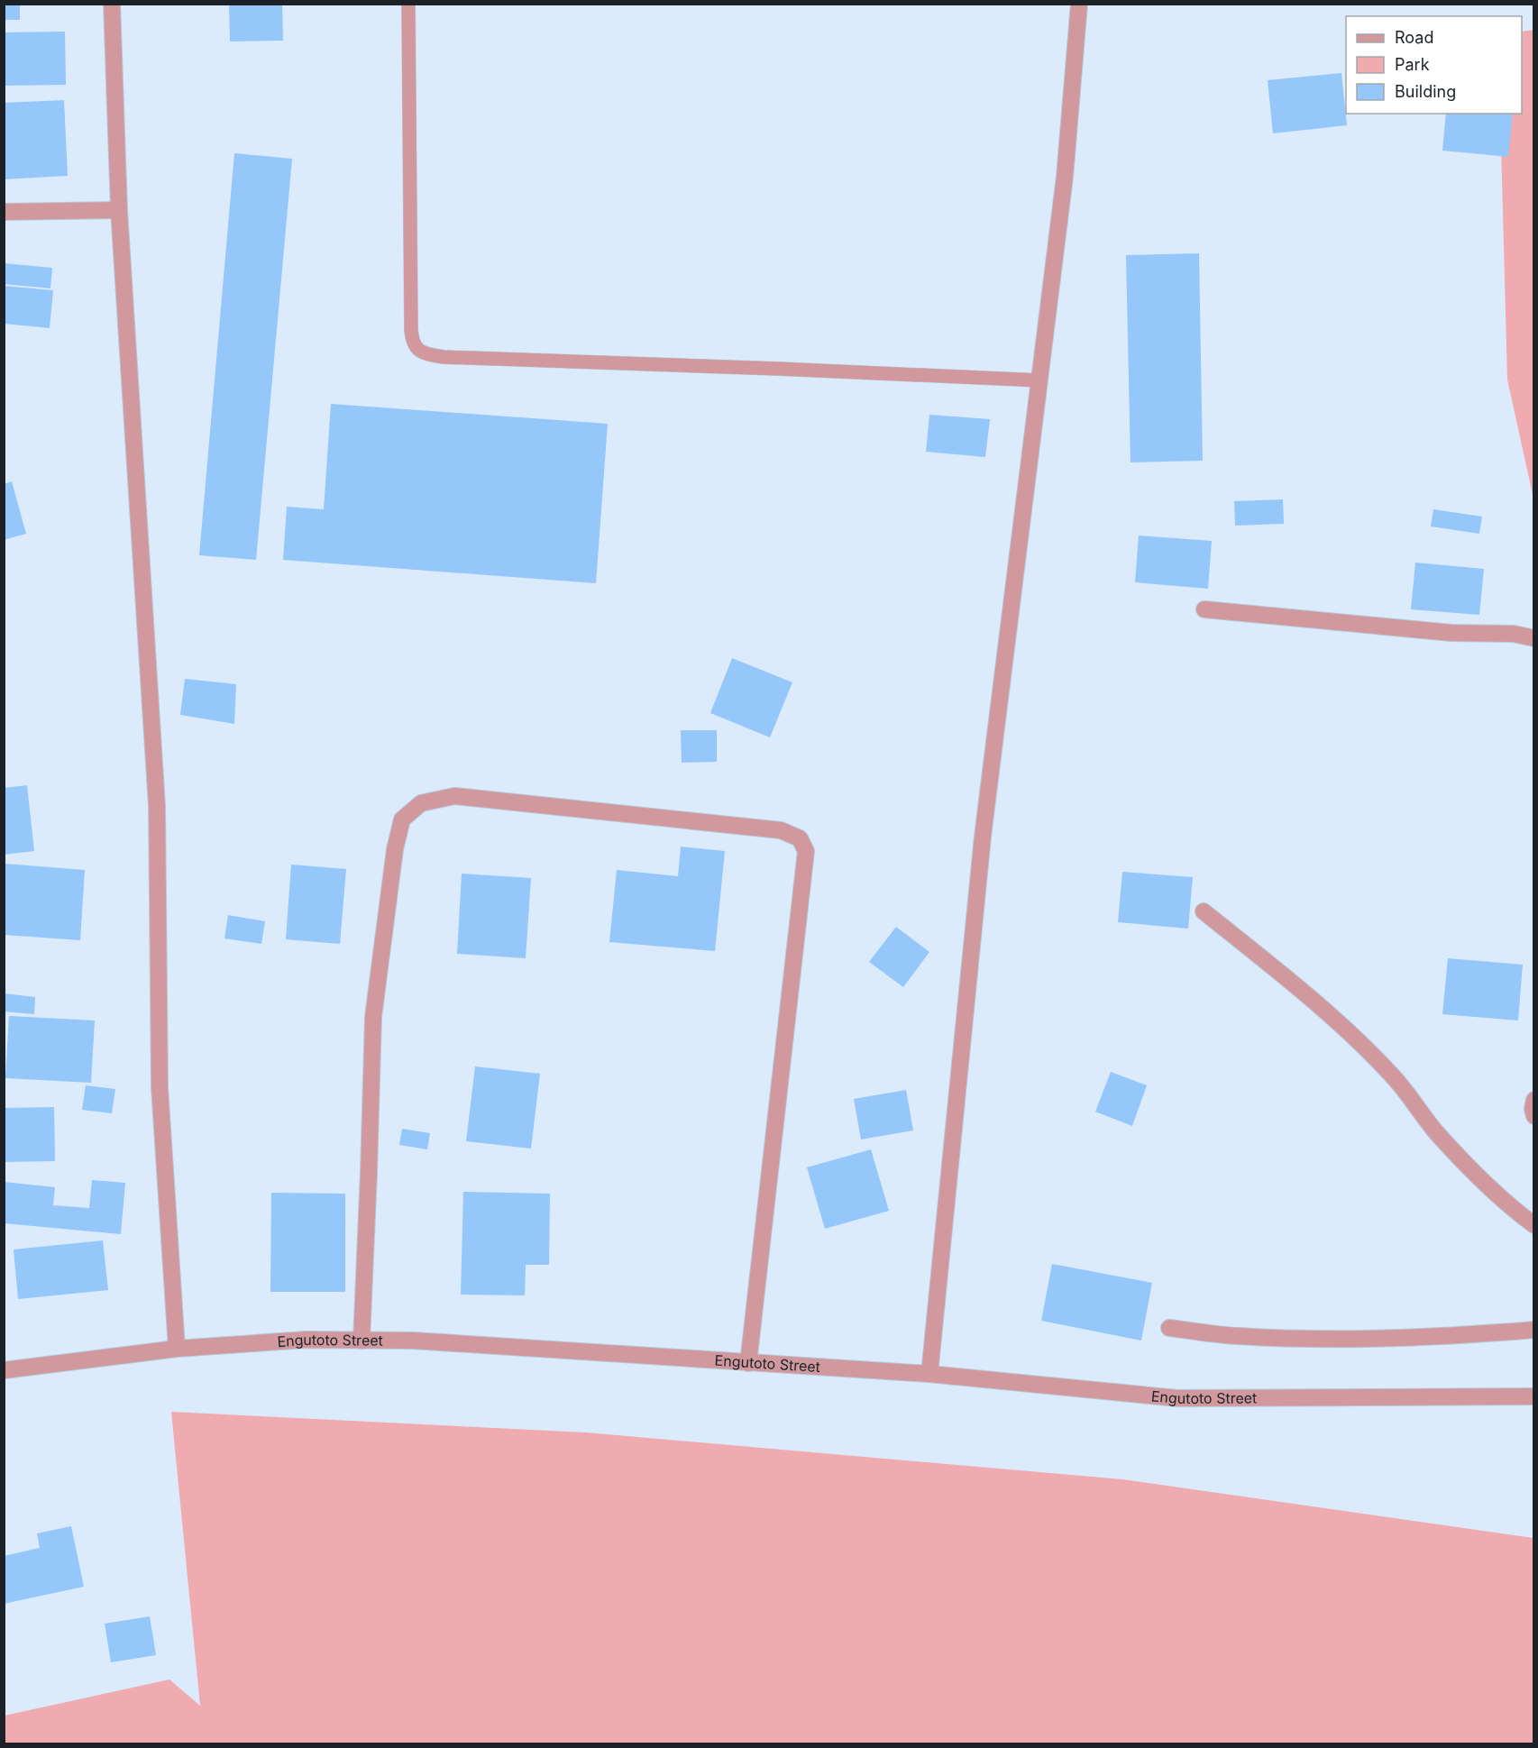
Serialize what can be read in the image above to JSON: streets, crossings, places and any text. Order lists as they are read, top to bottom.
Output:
{
  "streets": {
    "street": ["Engutoto Street"]
  },
  "legend": ["Road", "Park", "Building"]
}
